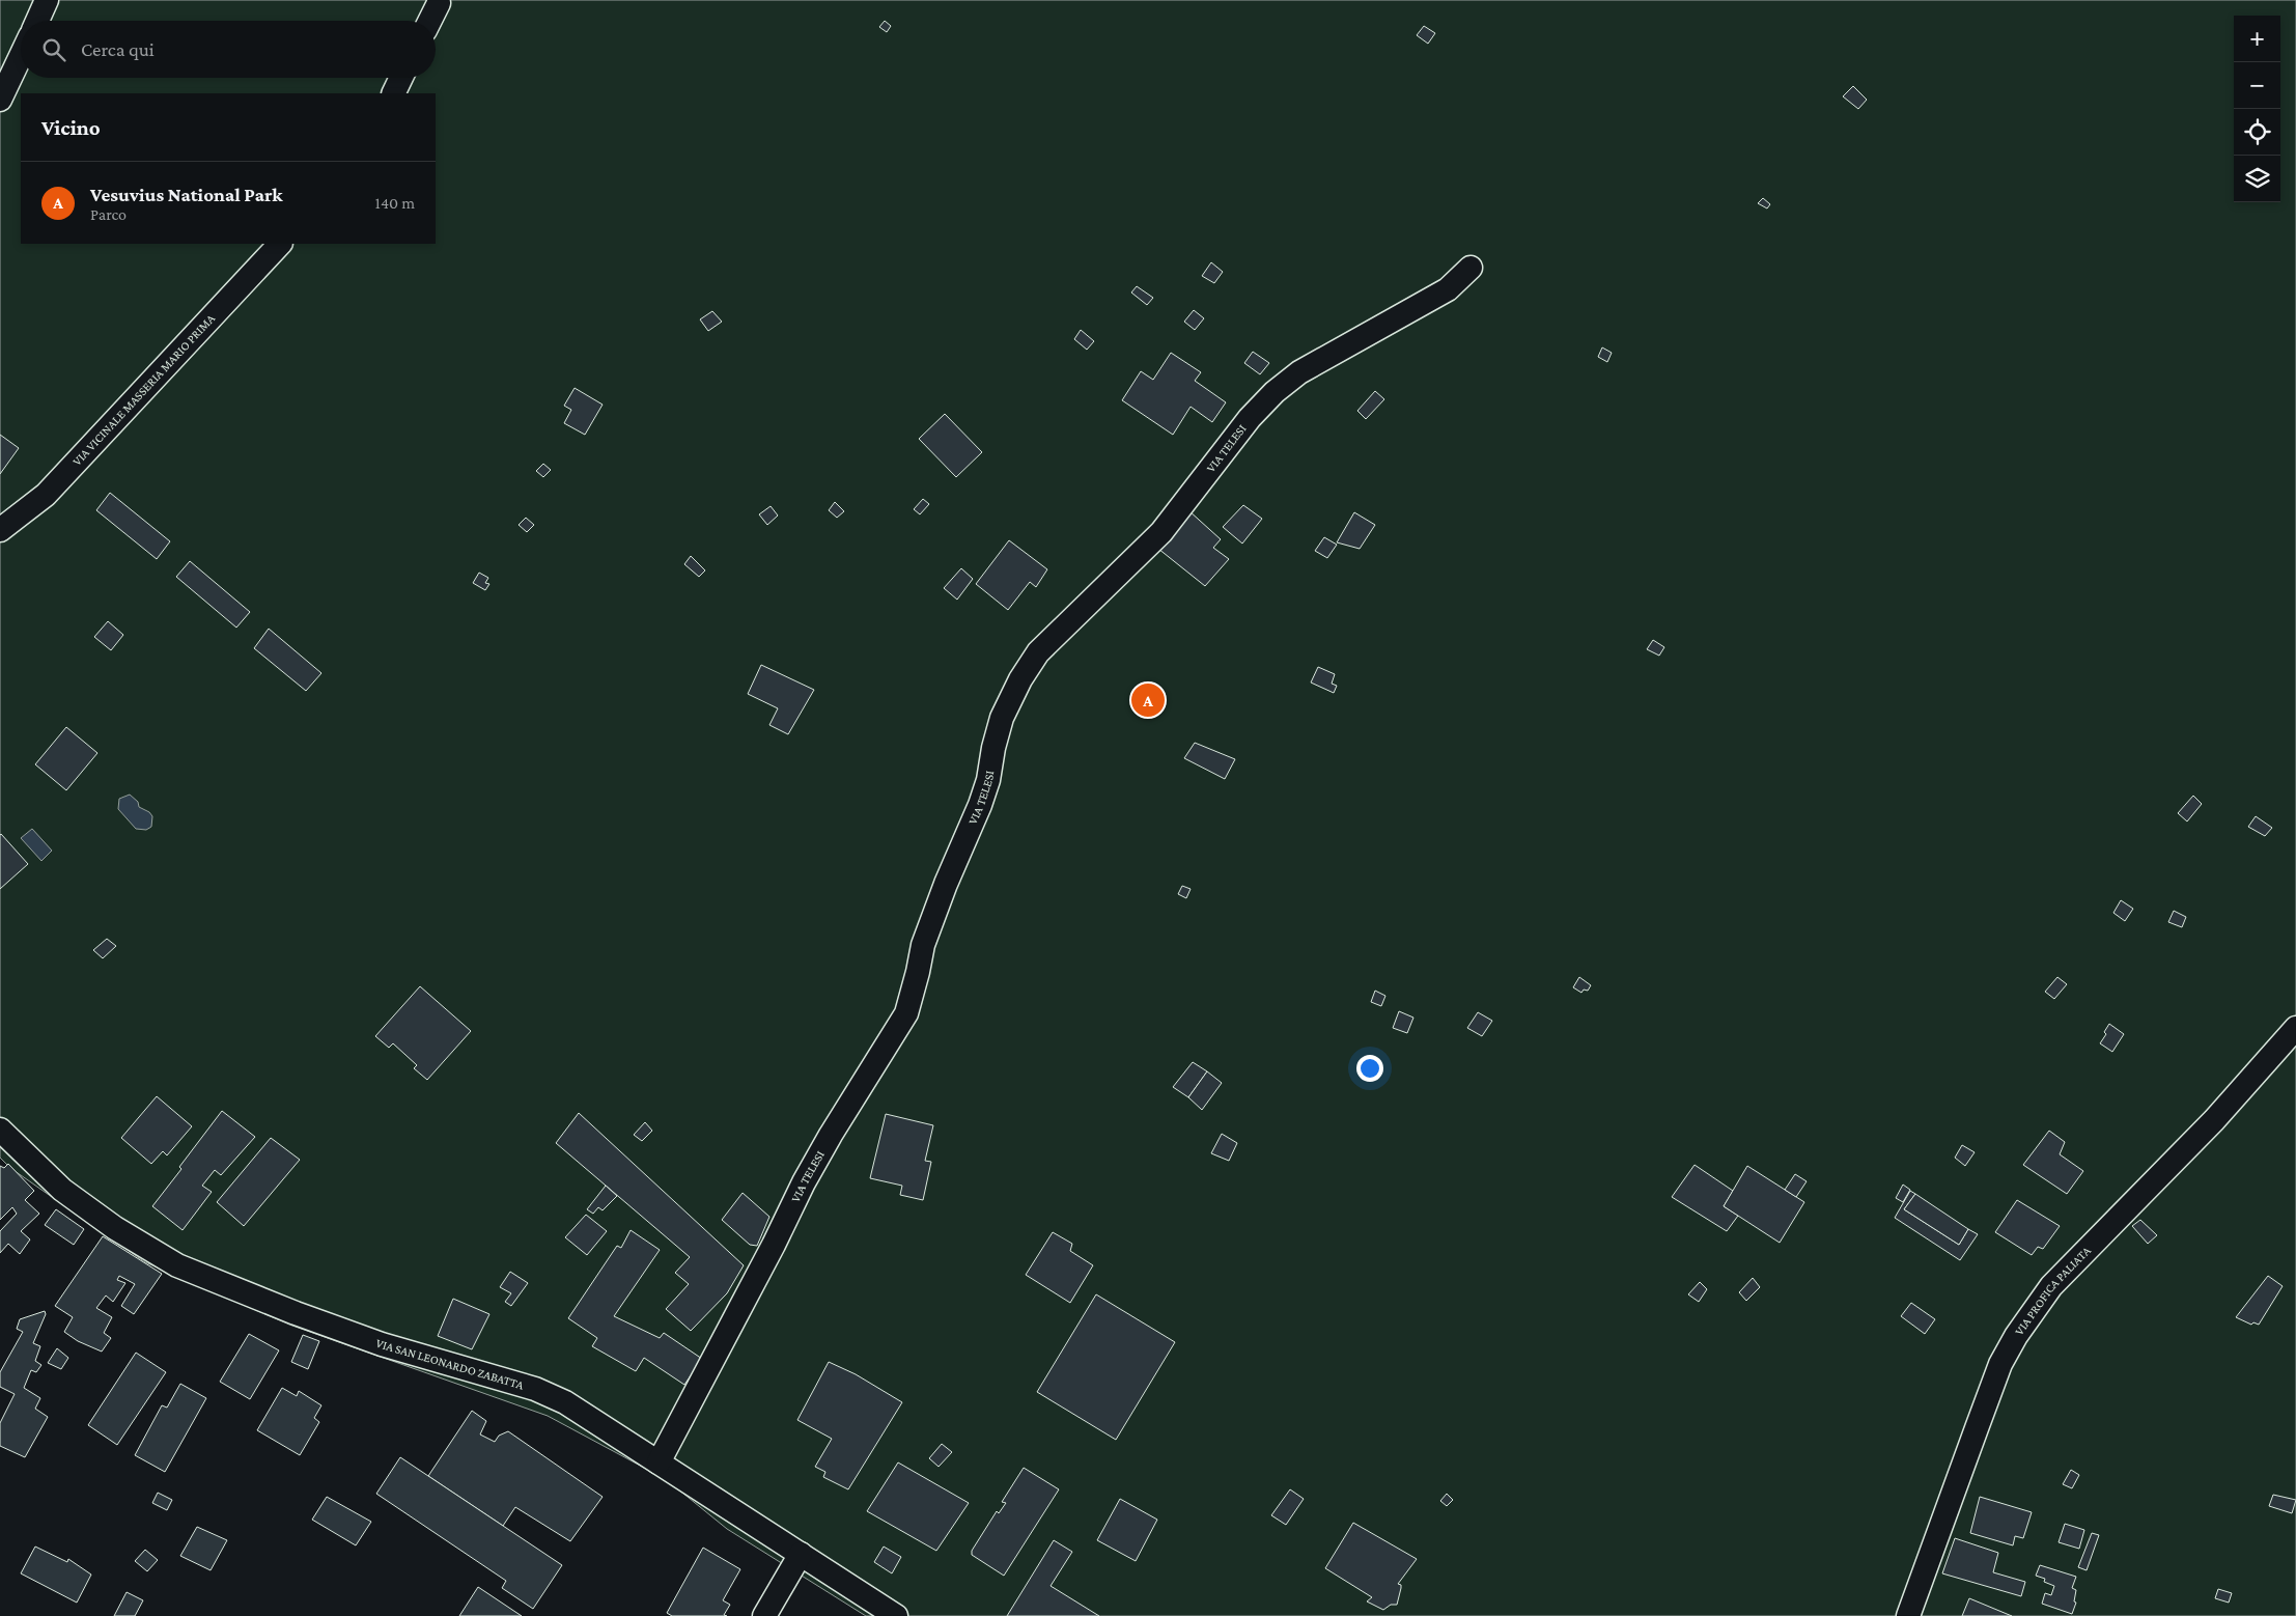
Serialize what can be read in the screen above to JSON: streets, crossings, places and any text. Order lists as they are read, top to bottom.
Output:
{
  "streets": {
    "street": [
      "VIA VICINALE MASSERIA MARIO PRIMA",
      "VIA TELESI",
      "VIA PROFICA PALIATA",
      "VIA SAN LEONARDO ZABATTA"
    ]
  },
  "crossings": [
    ["VIA TELESI", "VIA SAN LEONARDO ZABATTA"]
  ],
  "page": {
    "map_buttons": ["+", "−"],
    "search": "Cerca qui",
    "heading": "Vicino",
    "list": [
      {
        "mark": "A",
        "name": "Vesuvius National Park",
        "note": "Parco",
        "value": "140 m"
      }
    ],
    "pins": "A"
  }
}
